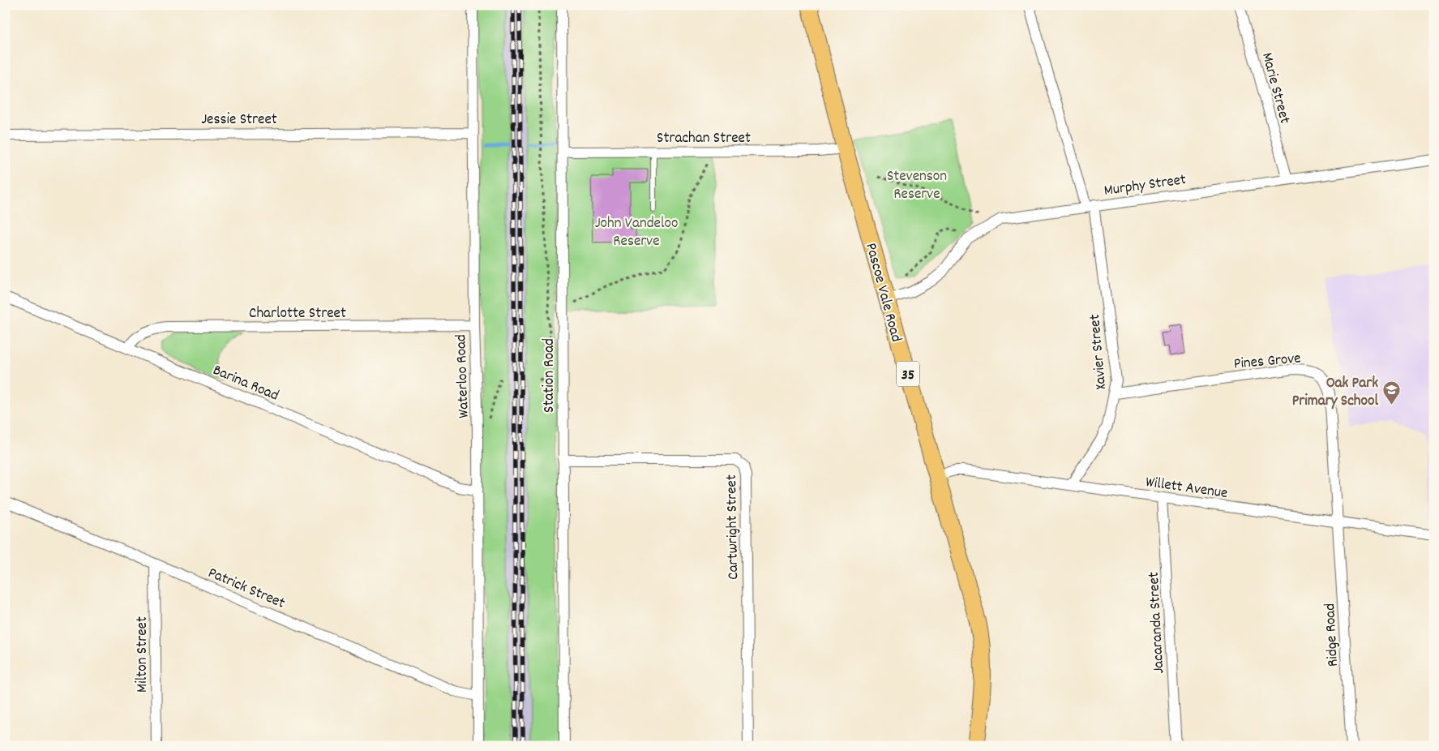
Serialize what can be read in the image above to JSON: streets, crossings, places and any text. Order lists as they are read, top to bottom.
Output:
{
  "streets": {
    "main road": ["Pascoe Vale Road", "35"],
    "street": [
      "Marie Street",
      "Jessie Street",
      "Strachan Street",
      "Murphy Street",
      "Charlotte Street",
      "Xavier Street",
      "Pines Grove",
      "Station Road",
      "Waterloo Road",
      "Barina Road",
      "Willett Avenue",
      "Cartwright Street",
      "Patrick Street",
      "Jacaranda Street",
      "Ridge Road",
      "Milton Street"
    ]
  },
  "crossings": [
    ["Marie Street", "Murphy Street"],
    ["Jessie Street", "Waterloo Road"],
    ["Strachan Street", "Pascoe Vale Road"],
    ["Strachan Street", "Station Road"],
    ["Murphy Street", "Pascoe Vale Road"],
    ["Murphy Street", "Xavier Street"],
    ["Pascoe Vale Road", "Willett Avenue"],
    ["Charlotte Street", "Waterloo Road"],
    ["Charlotte Street", "Barina Road"],
    ["Xavier Street", "Pines Grove"],
    ["Xavier Street", "Willett Avenue"],
    ["Pines Grove", "Willett Avenue"],
    ["Pines Grove", "Ridge Road"],
    ["Station Road", "Cartwright Street"],
    ["Waterloo Road", "Barina Road"],
    ["Waterloo Road", "Patrick Street"],
    ["Willett Avenue", "Jacaranda Street"],
    ["Willett Avenue", "Ridge Road"],
    ["Patrick Street", "Milton Street"]
  ],
  "parks": ["Stevenson Reserve", "John Vandeloo Reserve"],
  "places": {
    "school or university": ["Oak Park Primary School"]
  }
}
